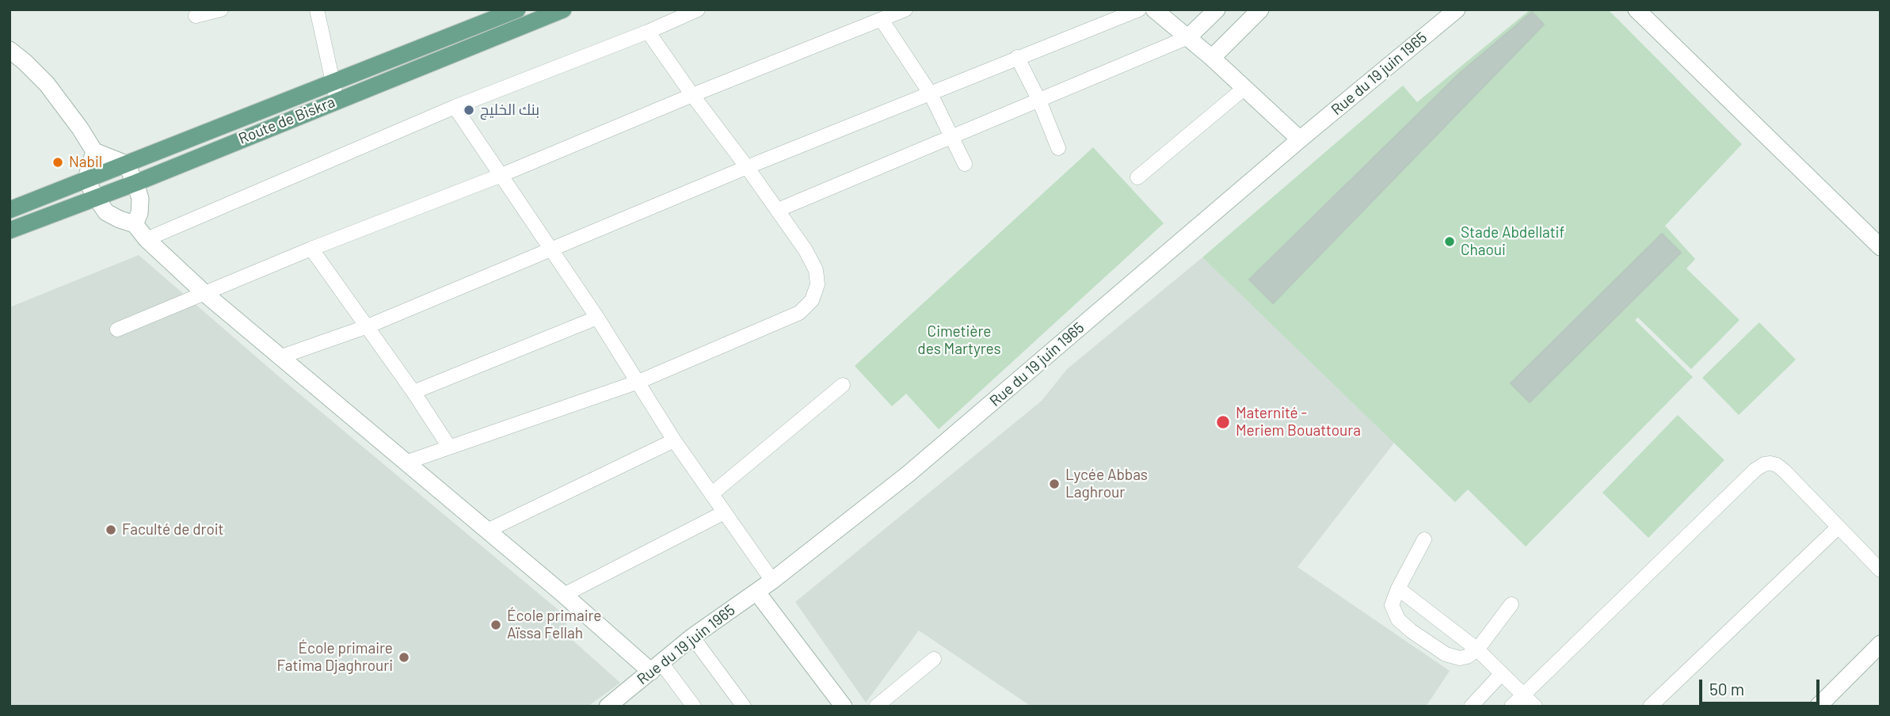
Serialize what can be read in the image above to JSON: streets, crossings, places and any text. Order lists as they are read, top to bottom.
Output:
{
  "streets": {
    "main road": ["Route de Biskra"],
    "street": ["Rue du 19 juin 1965"]
  },
  "parks": ["Cimetière des Martyres"],
  "places": [
    "بنك الخليج",
    "Nabil",
    "Stade Abdellatif Chaoui",
    "Maternité - Meriem Bouattoura",
    "Lycée Abbas Laghrour",
    "Faculté de droit",
    "École primaire Aïssa Fellah",
    "École primaire Fatima Djaghrouri"
  ],
  "scale_bar": "50 m"
}
